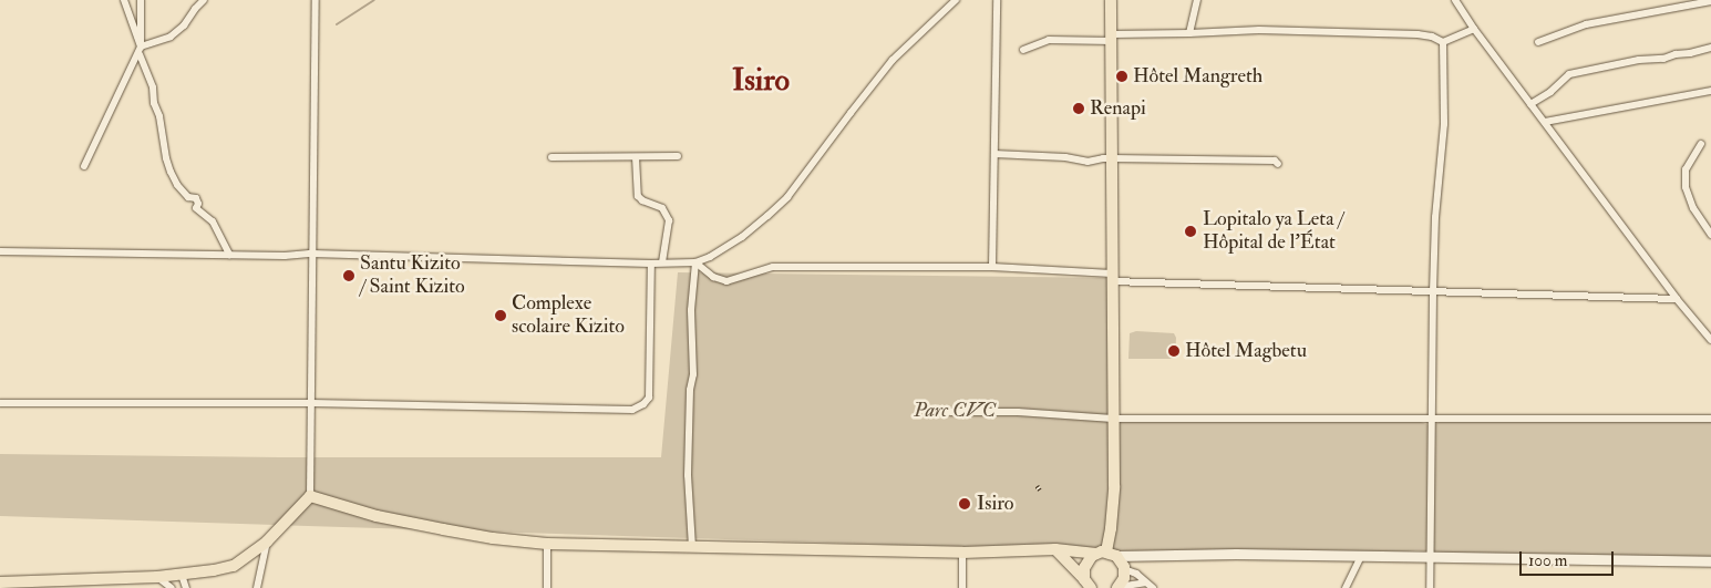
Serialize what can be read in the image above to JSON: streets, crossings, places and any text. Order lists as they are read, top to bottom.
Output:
{
  "districts": ["Isiro"],
  "parks": ["Parc CVC"],
  "places": [
    "Hôtel Mangreth",
    "Renapi",
    "Lopitalo ya Leta / Hôpital de l'État",
    "Santu Kizito / Saint Kizito",
    "Complexe scolaire Kizito",
    "Hôtel Magbetu",
    "Isiro"
  ],
  "scale_bar": "100 m"
}
